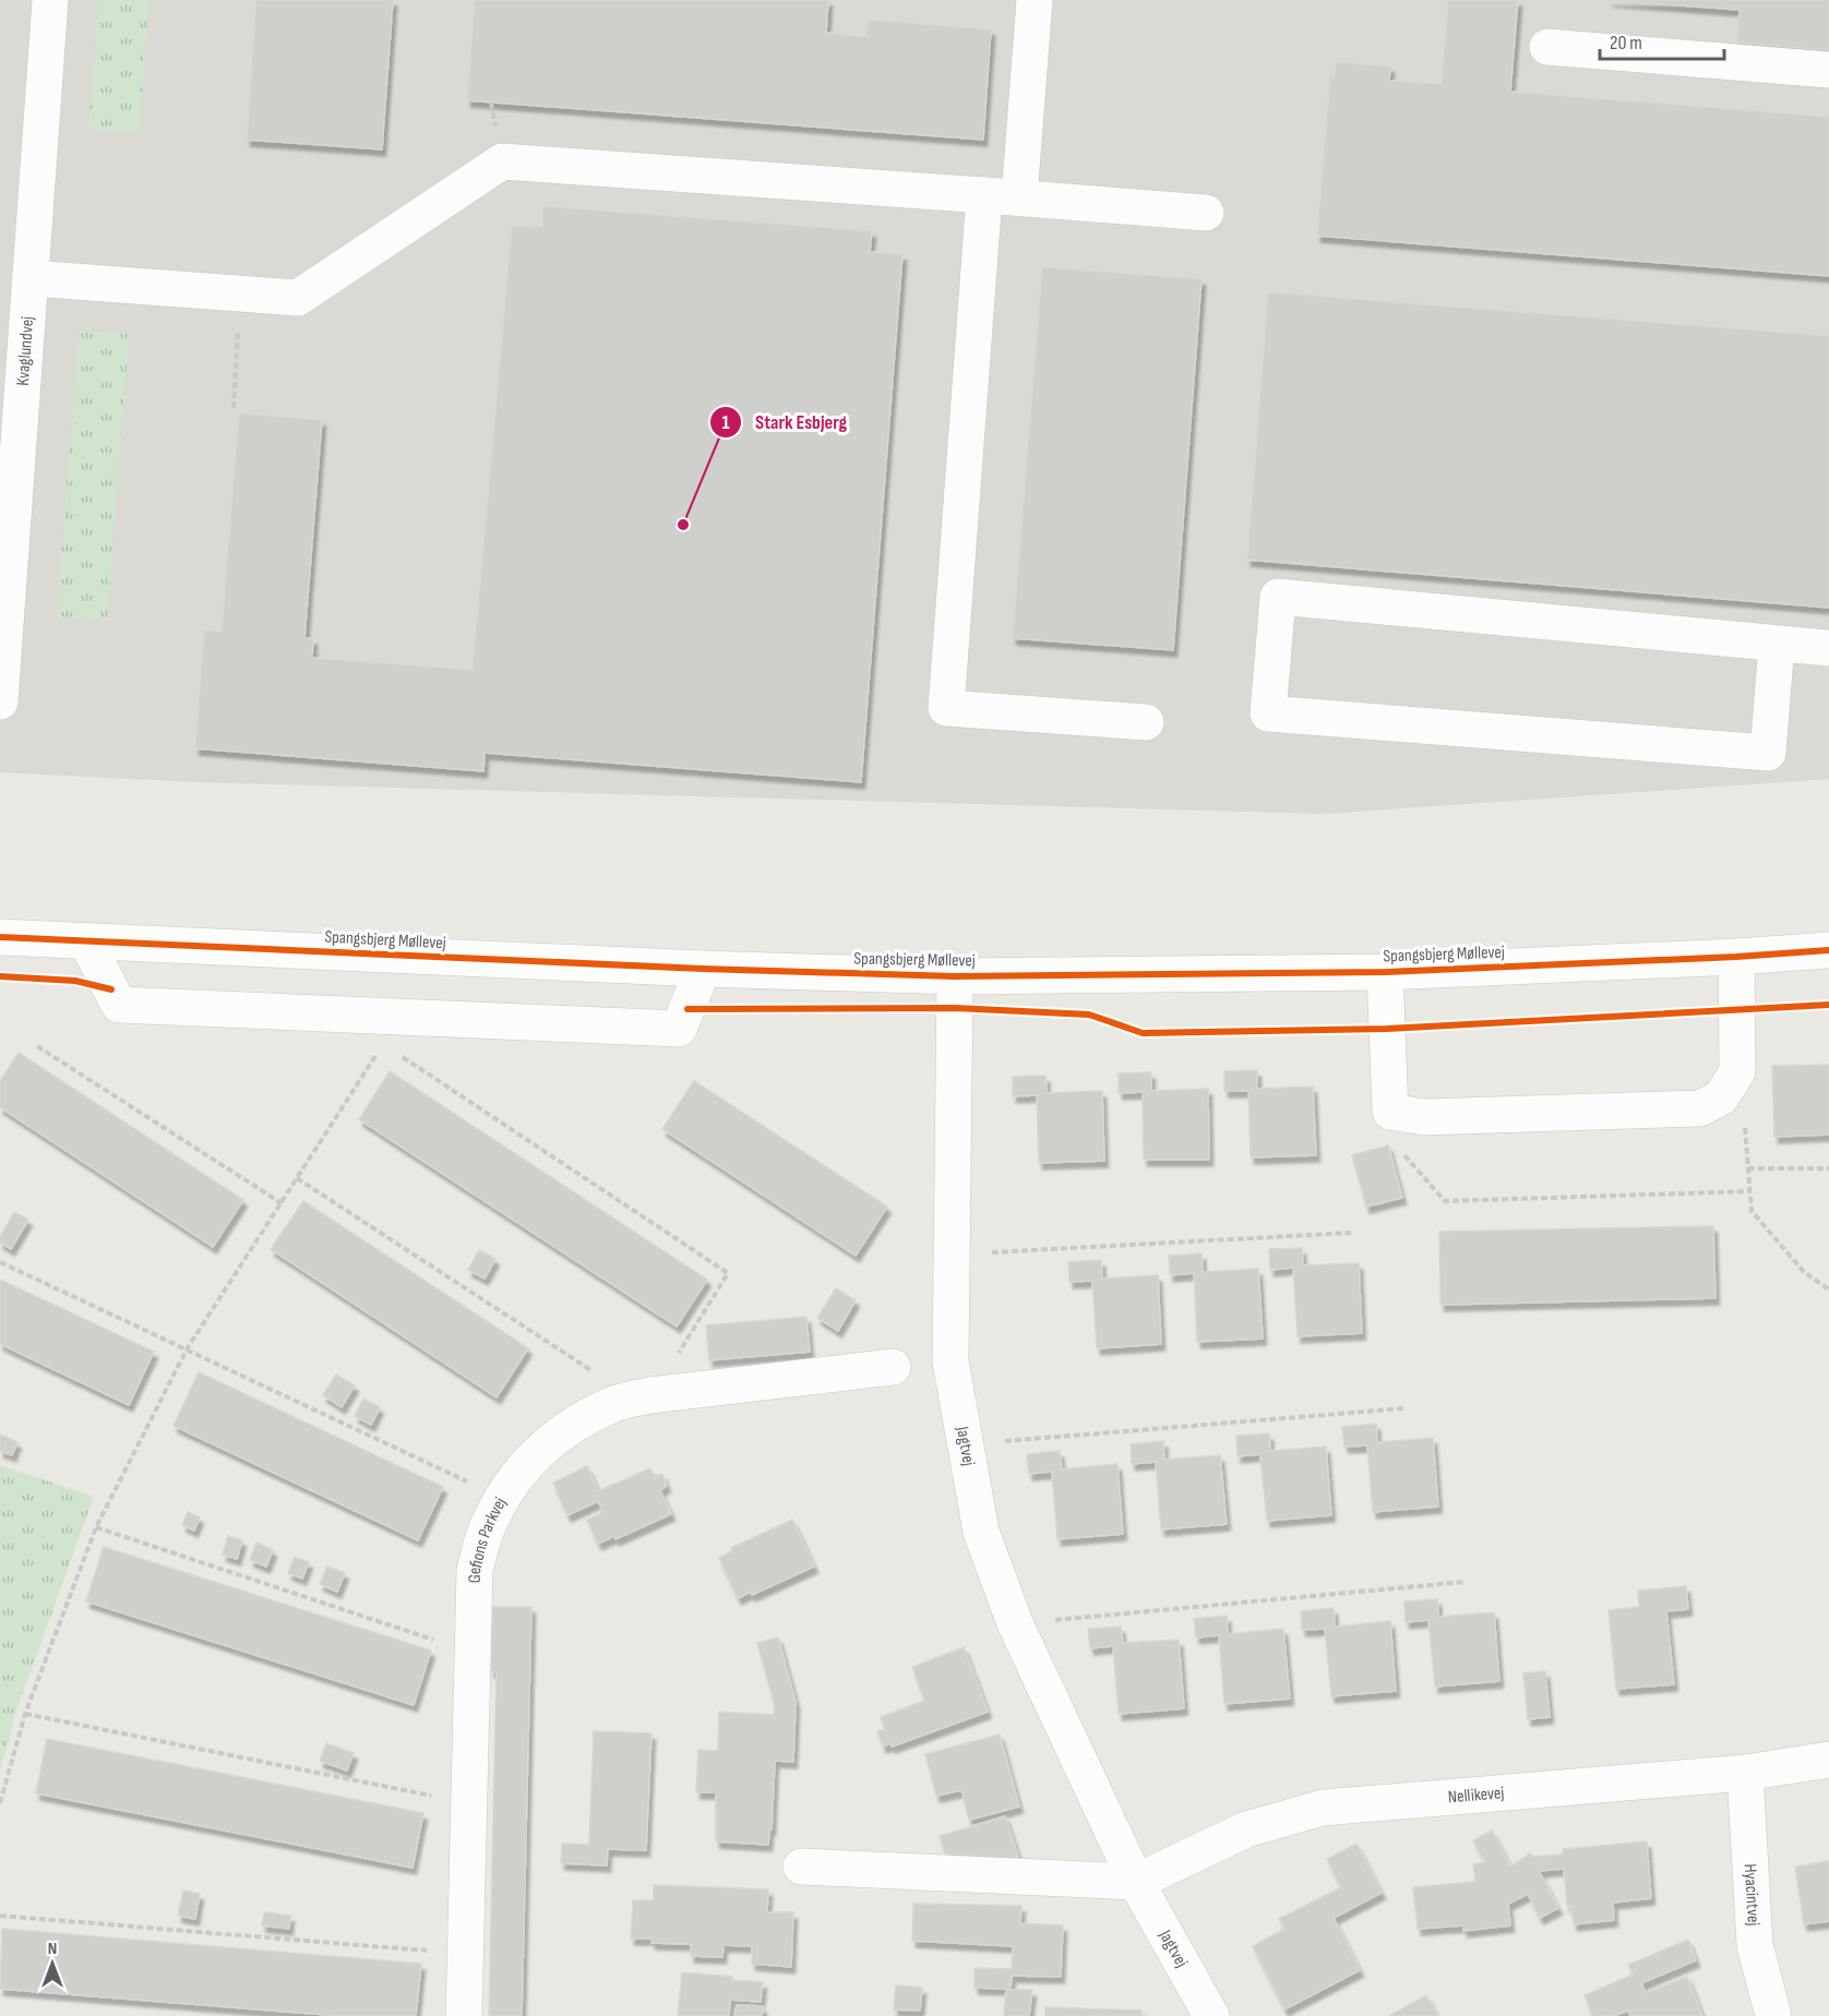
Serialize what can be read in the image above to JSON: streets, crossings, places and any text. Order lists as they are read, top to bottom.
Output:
{
  "streets": {
    "street": [
      "Kvaglundvej",
      "Spangsbjerg Møllevej",
      "Jagtvej",
      "Gefions Parkvej",
      "Nellikevej",
      "Hyacintvej"
    ]
  },
  "crossings": [
    ["Spangsbjerg Møllevej", "Jagtvej"],
    ["Jagtvej", "Nellikevej"],
    ["Nellikevej", "Hyacintvej"]
  ],
  "places": ["Stark Esbjerg"],
  "scale_bar": "20 m",
  "north": "top"
}
